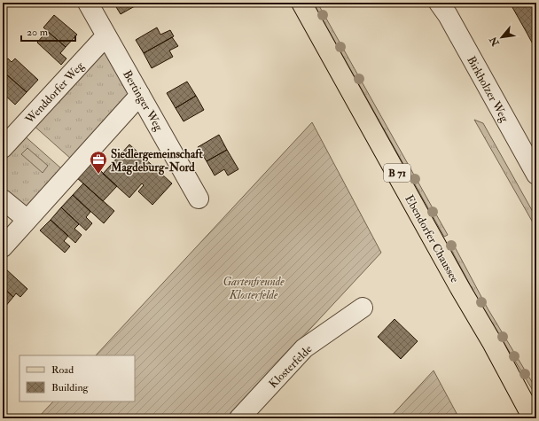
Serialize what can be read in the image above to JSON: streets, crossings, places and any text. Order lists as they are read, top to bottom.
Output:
{
  "streets": {
    "main road": ["B 71", "Ebendorfer Chaussee"],
    "street": [
      "Birkholzer Weg",
      "Wenddorfer Weg",
      "Bertinger Weg",
      "Klosterfelde"
    ]
  },
  "crossings": [
    ["Wenddorfer Weg", "Bertinger Weg"]
  ],
  "parks": ["Gartenfreunde Klosterfelde"],
  "places": {
    "office": ["Siedlergemeinschaft Magdeburg-Nord"]
  },
  "legend": ["Road", "Building"],
  "scale_bar": "20 m",
  "north": "bottom left"
}
